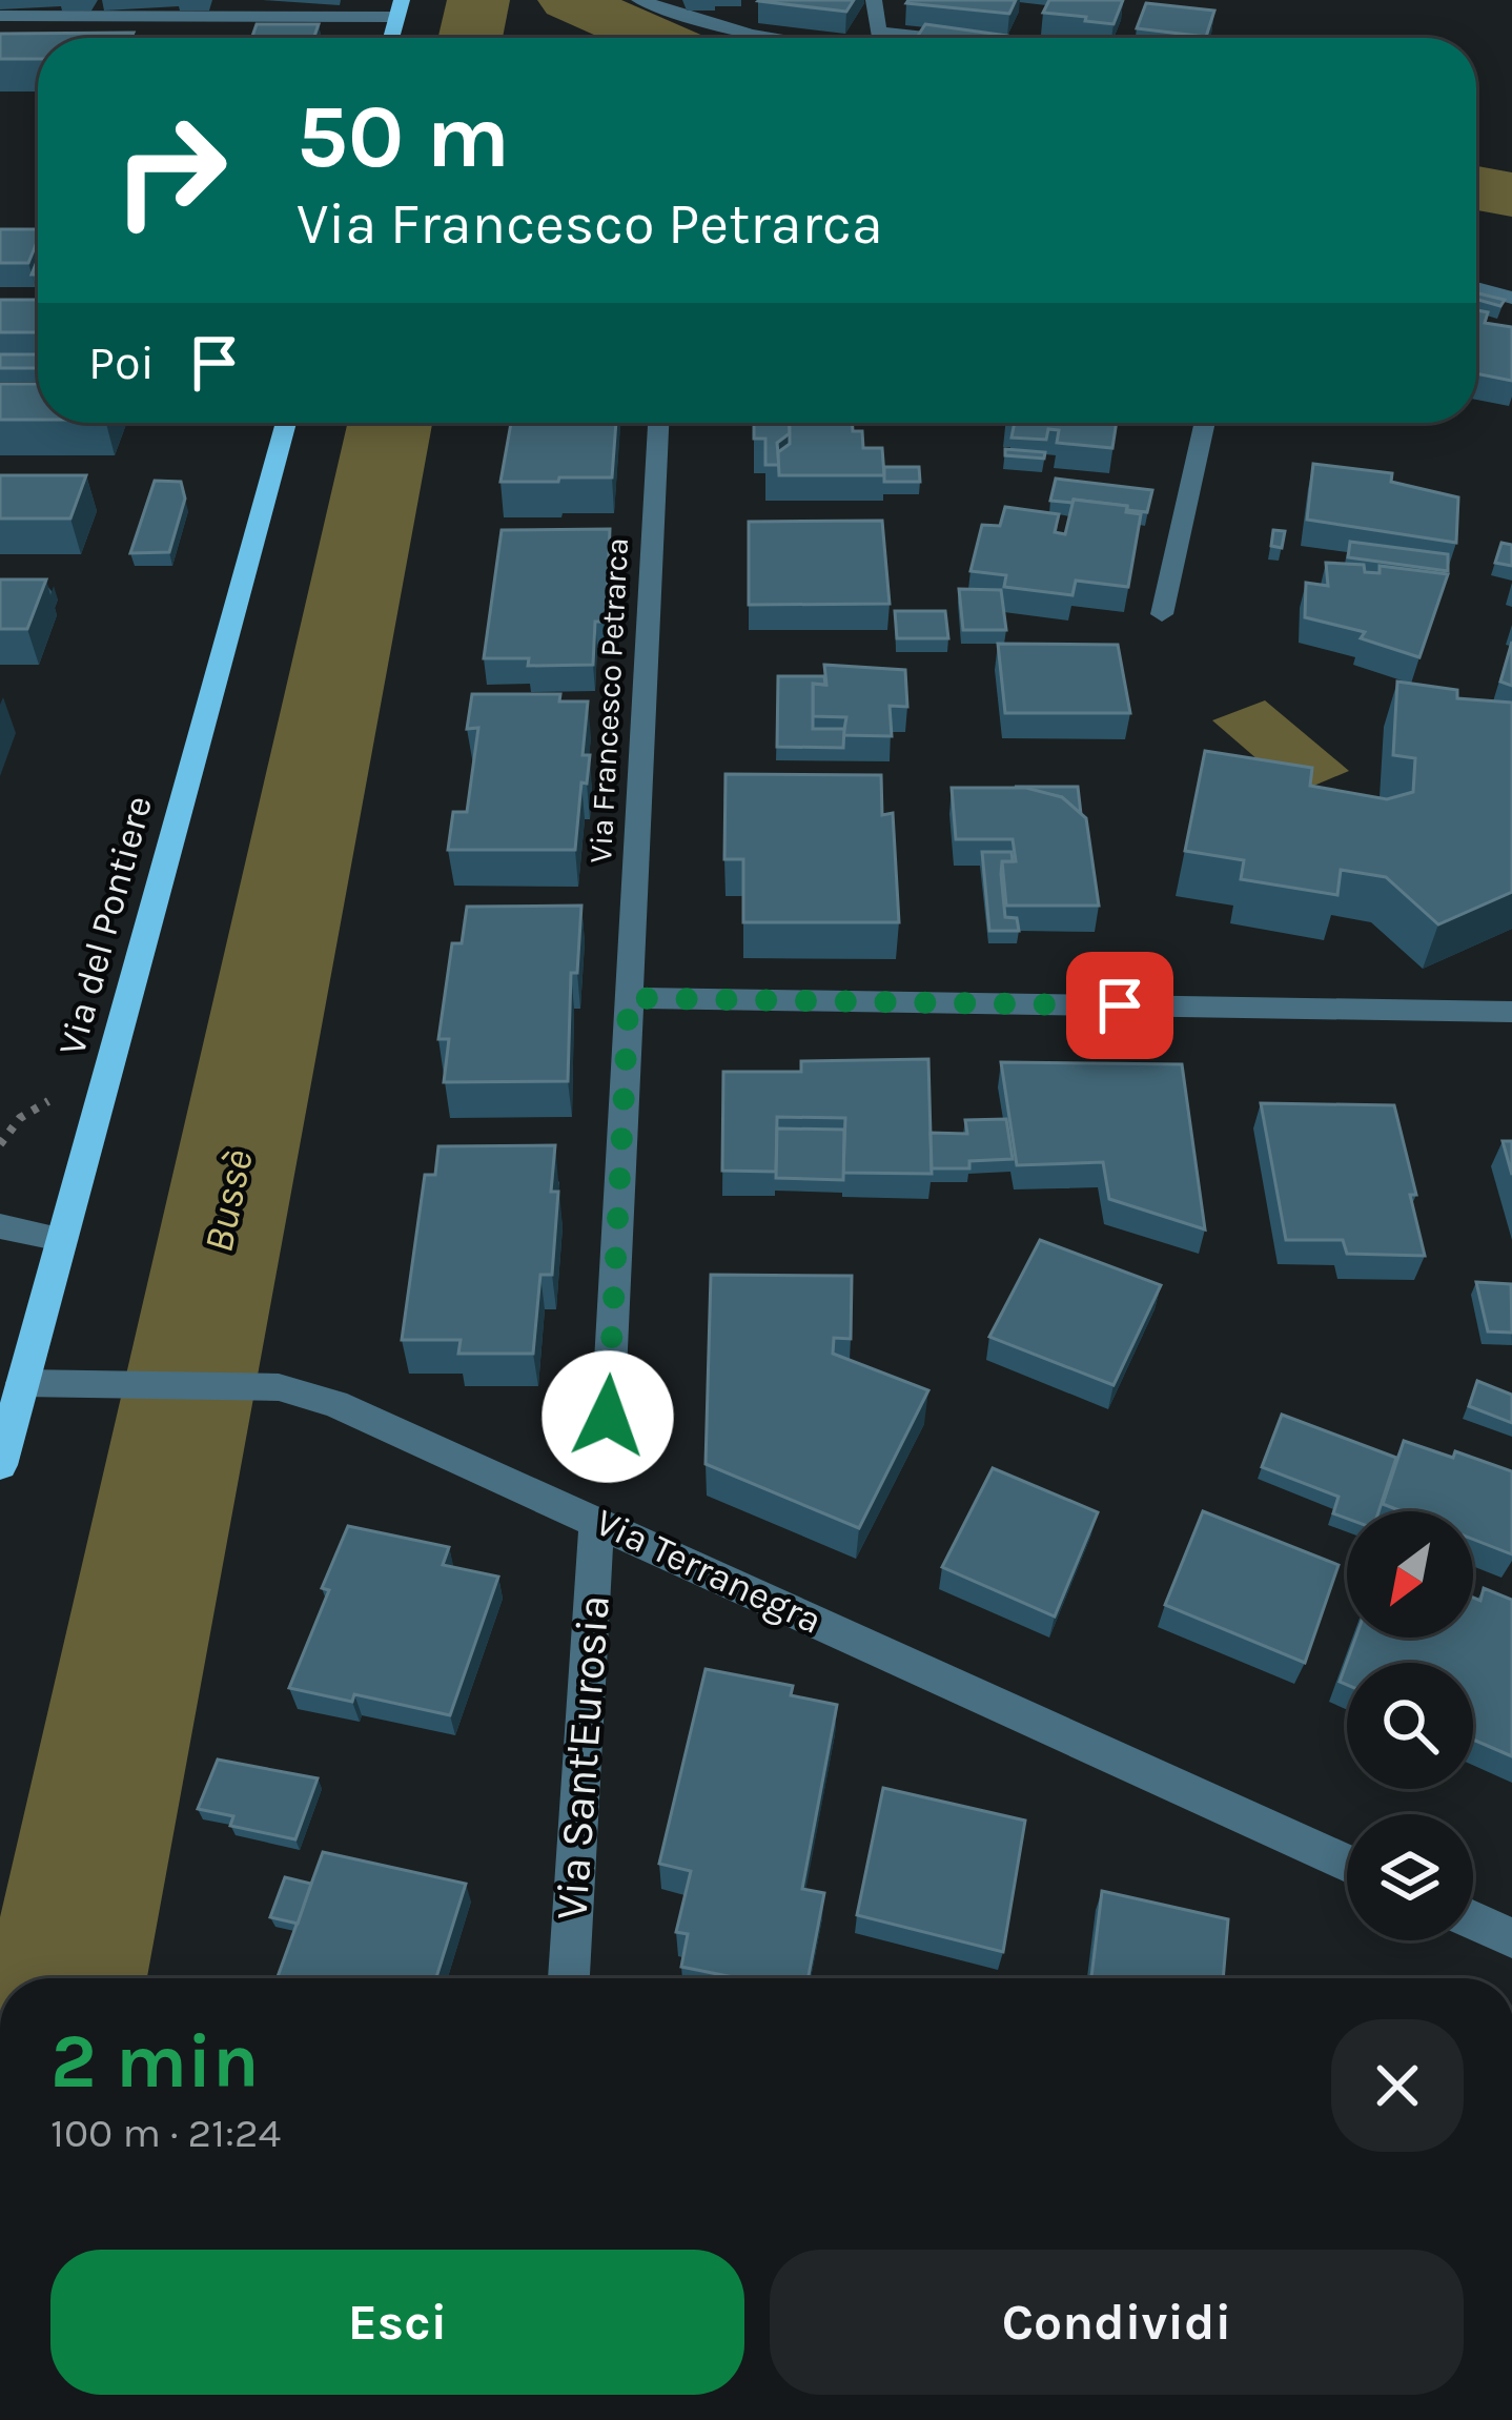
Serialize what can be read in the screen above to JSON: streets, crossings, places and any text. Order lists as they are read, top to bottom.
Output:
{
  "streets": {
    "main road": ["Via del Pontiere"],
    "street": ["Via Francesco Petrarca", "Via Terranegra", "Via Sant'Eurosia"]
  },
  "crossings": [
    ["Via del Pontiere", "Via Terranegra"],
    ["Via Terranegra", "Via Sant'Eurosia"]
  ],
  "water": ["Bussè"],
  "north": "bottom left",
  "page": {
    "turn": ["50 m", "Via Francesco Petrarca"],
    "then": "Poi",
    "heading": ["2 min", "100 m · 21:24"],
    "buttons": ["Esci", "Condividi"]
  }
}
